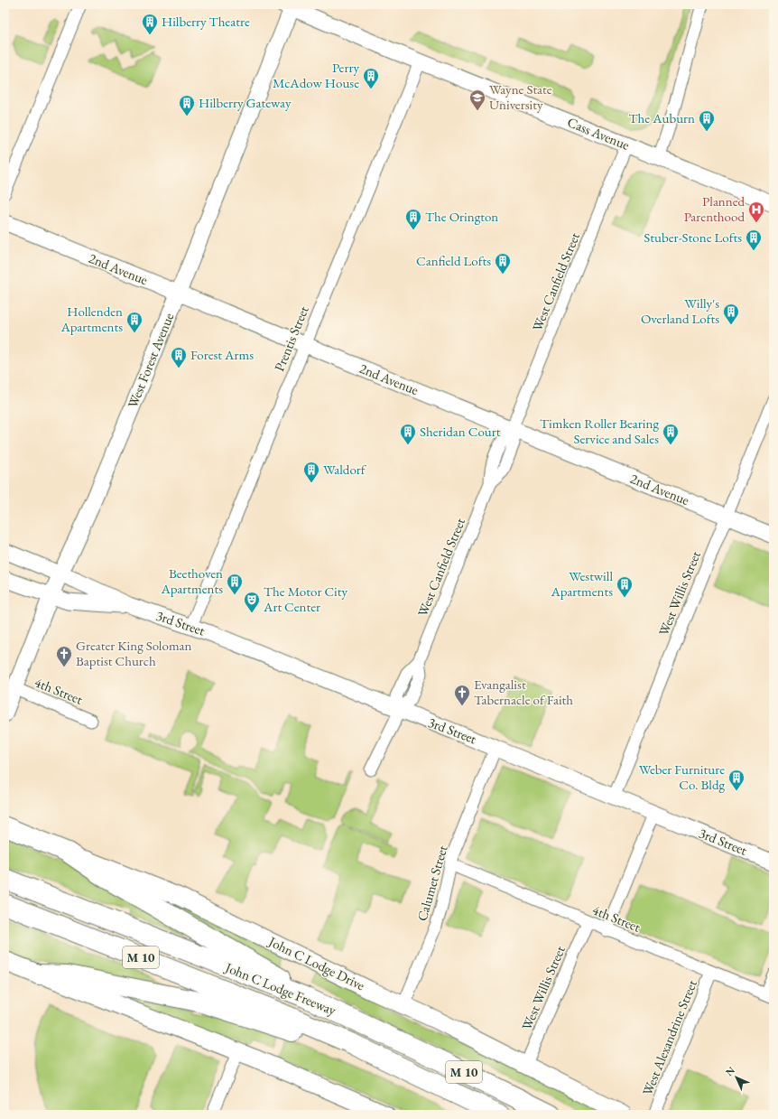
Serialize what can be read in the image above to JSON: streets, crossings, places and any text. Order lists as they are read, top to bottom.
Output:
{
  "streets": {
    "highway": ["M 10", "John C Lodge Freeway"],
    "main road": ["John C Lodge Drive"],
    "street": [
      "Cass Avenue",
      "2nd Avenue",
      "West Canfield Street",
      "Prentis Street",
      "West Forest Avenue",
      "West Willis Street",
      "3rd Street",
      "4th Street",
      "Calumet Street",
      "West Alexandrine Street"
    ]
  },
  "crossings": [
    ["Cass Avenue", "West Canfield Street"],
    ["Cass Avenue", "Prentis Street"],
    ["Cass Avenue", "West Forest Avenue"],
    ["2nd Avenue", "West Canfield Street"],
    ["2nd Avenue", "Prentis Street"],
    ["2nd Avenue", "West Forest Avenue"],
    ["2nd Avenue", "West Willis Street"],
    ["West Canfield Street", "3rd Street"],
    ["Prentis Street", "3rd Street"],
    ["West Forest Avenue", "3rd Street"],
    ["West Forest Avenue", "4th Street"],
    ["West Willis Street", "3rd Street"],
    ["West Willis Street", "4th Street"],
    ["West Willis Street", "John C Lodge Drive"],
    ["3rd Street", "Calumet Street"],
    ["4th Street", "Calumet Street"],
    ["4th Street", "West Alexandrine Street"],
    ["Calumet Street", "John C Lodge Drive"]
  ],
  "places": {
    "building": [
      "Hilberry Theatre",
      "Perry McAdow House",
      "Hilberry Gateway",
      "The Auburn",
      "The Orington",
      "Stuber-Stone Lofts",
      "Canfield Lofts",
      "Willy's Overland Lofts",
      "Hollenden Apartments",
      "Forest Arms",
      "Sheridan Court",
      "Timken Roller Bearing Service and Sales",
      "Waldorf",
      "Beethoven Apartments",
      "Westwill Apartments",
      "Weber Furniture Co. Bldg"
    ],
    "school or university": ["Wayne State University"],
    "hospital": ["Planned Parenthood"],
    "theatre": ["The Motor City Art Center"],
    "church": ["Greater King Soloman Baptist Church", "Evangalist Tabernacle of Faith"]
  },
  "north": "top left"
}
